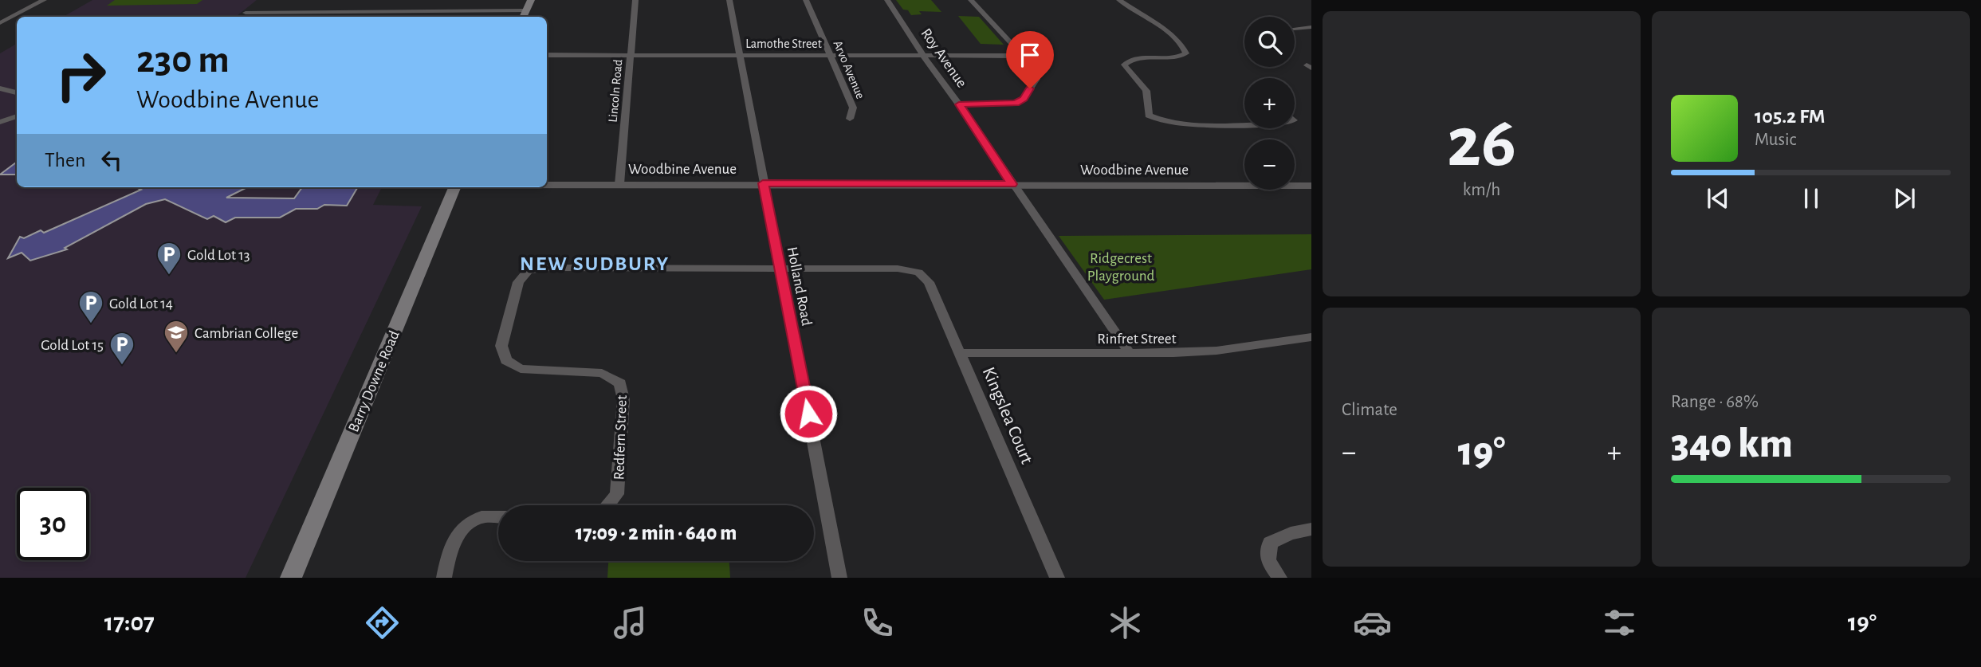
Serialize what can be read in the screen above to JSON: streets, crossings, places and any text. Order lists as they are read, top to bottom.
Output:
{
  "streets": {
    "main road": ["Barry Downe Road"],
    "street": [
      "Lamothe Street",
      "Roy Avenue",
      "Arvo Avenue",
      "Lincoln Road",
      "Woodbine Avenue",
      "Holland Road",
      "Rinfret Street",
      "Kingslea Court",
      "Redfern Street"
    ]
  },
  "crossings": [
    ["Lamothe Street", "Roy Avenue"],
    ["Lamothe Street", "Arvo Avenue"],
    ["Lamothe Street", "Lincoln Road"],
    ["Lamothe Street", "Holland Road"],
    ["Roy Avenue", "Woodbine Avenue"],
    ["Roy Avenue", "Rinfret Street"],
    ["Lincoln Road", "Woodbine Avenue"],
    ["Woodbine Avenue", "Holland Road"],
    ["Holland Road", "Redfern Street"],
    ["Rinfret Street", "Kingslea Court"],
    ["Kingslea Court", "Redfern Street"]
  ],
  "districts": ["NEW SUDBURY"],
  "parks": ["Ridgecrest Playground"],
  "places": {
    "parking": ["Gold Lot 13", "Gold Lot 14", "Gold Lot 15"],
    "school or university": ["Cambrian College"]
  },
  "page": {
    "tile": [
      ["26", "km/h"],
      "Climate",
      ["Range · 68%", "340 km"]
    ],
    "map_buttons": ["+", "−"],
    "turn": ["230 m", "Woodbine Avenue"],
    "song": ["105.2 FM", "Music"],
    "then": "Then",
    "heat": ["−", "19°", "+"],
    "limit": "30",
    "trip": "17:09 · 2 min · 640 m",
    "tabs": ["17:07", "19°"]
  }
}
